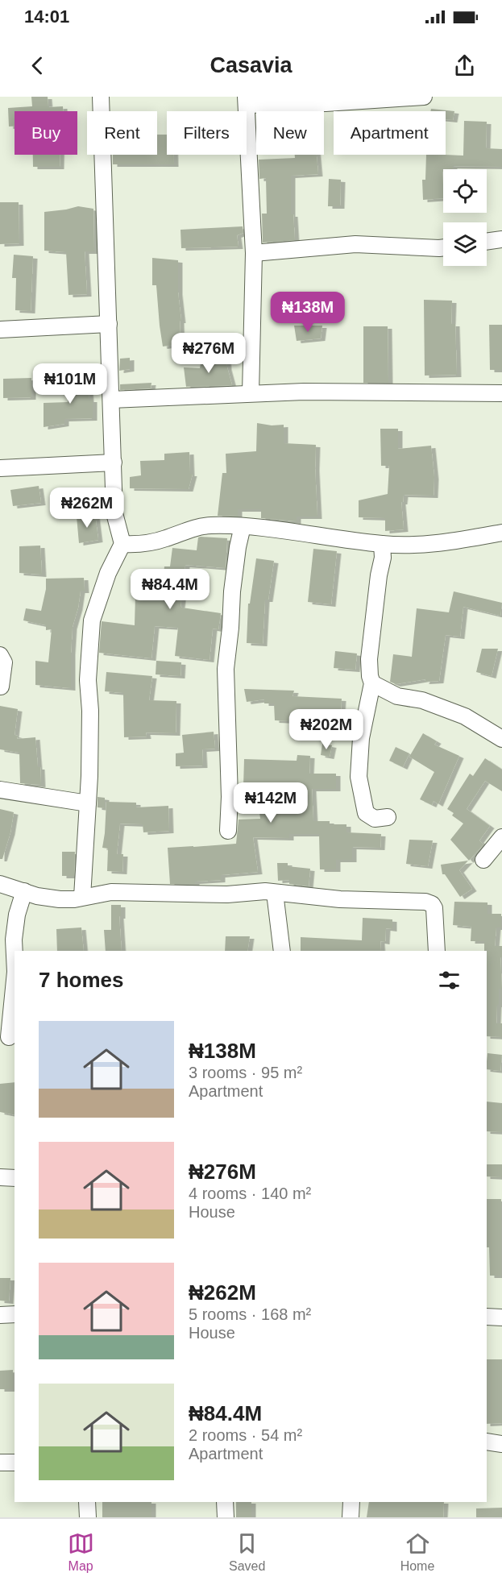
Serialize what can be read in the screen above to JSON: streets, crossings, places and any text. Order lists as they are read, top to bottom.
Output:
{
  "page": {
    "status": "14:01",
    "header": "Casavia",
    "chip": [
      "Buy",
      "Rent",
      "Filters",
      "New",
      "Apartment"
    ],
    "price": [
      "₦138M",
      "₦276M",
      "₦101M",
      "₦262M",
      "₦84.4M",
      "₦202M",
      "₦142M"
    ],
    "heading": "7 homes",
    "list": [
      {
        "name": "₦138M",
        "note": "3 rooms · 95 m² · Apartment"
      },
      {
        "name": "₦276M",
        "note": "4 rooms · 140 m² · House"
      },
      {
        "name": "₦262M",
        "note": "5 rooms · 168 m² · House"
      },
      {
        "name": "₦84.4M",
        "note": "2 rooms · 54 m² · Apartment"
      }
    ],
    "tabs": ["Map", "Saved", "Home"]
  }
}
